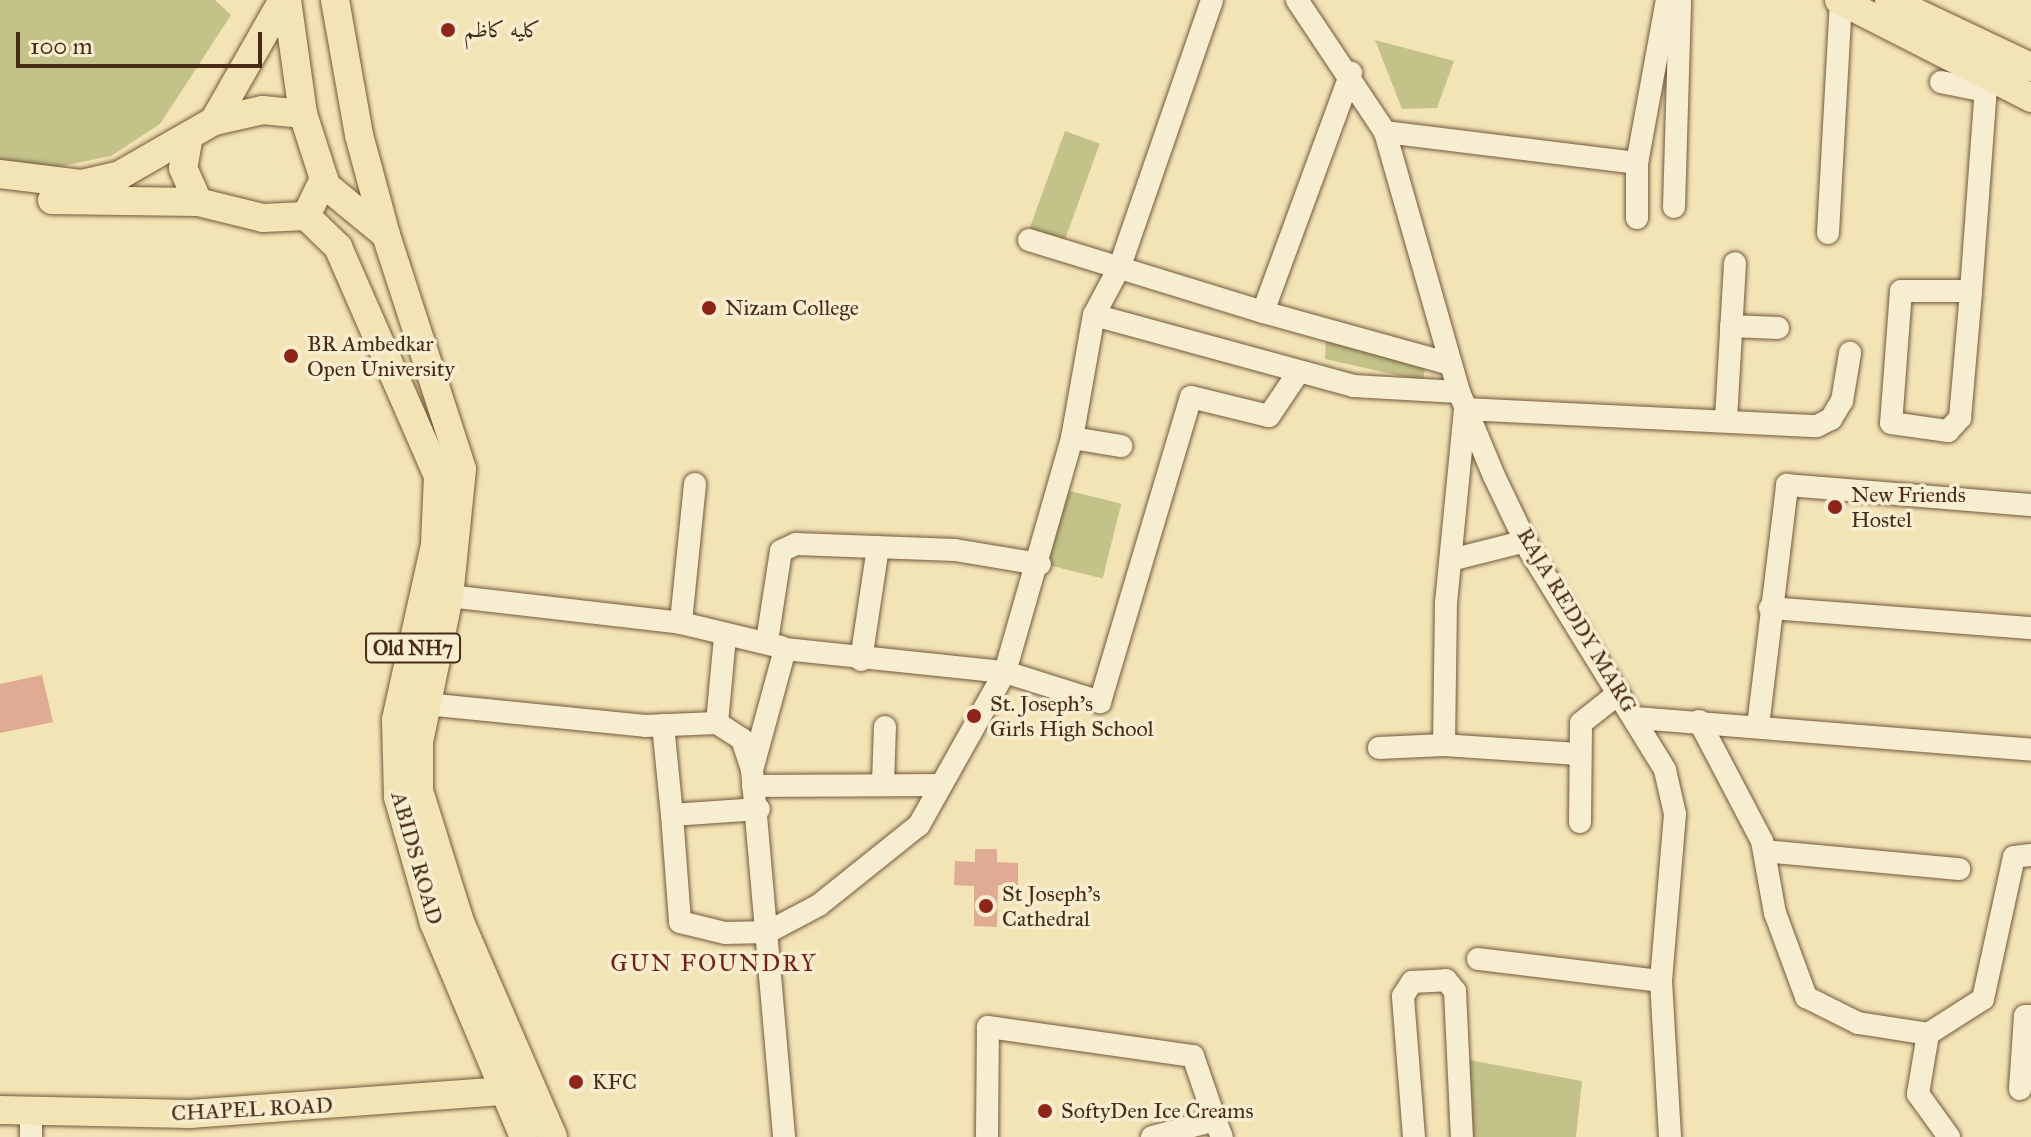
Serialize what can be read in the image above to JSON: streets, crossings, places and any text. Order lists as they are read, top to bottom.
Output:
{
  "streets": {
    "main road": ["Old NH7", "ABIDS ROAD", "CHAPEL ROAD"],
    "street": ["RAJA REDDY MARG"]
  },
  "crossings": [
    ["Old NH7", "ABIDS ROAD"],
    ["Old NH7", "CHAPEL ROAD"],
    ["ABIDS ROAD", "CHAPEL ROAD"]
  ],
  "districts": ["GUN FOUNDRY"],
  "places": [
    "كليه كاظم",
    "Nizam College",
    "BR Ambedkar Open University",
    "New Friends Hostel",
    "St. Joseph's Girls High School",
    "St Joseph's Cathedral",
    "KFC",
    "SoftyDen Ice Creams"
  ],
  "scale_bar": "100 m"
}
